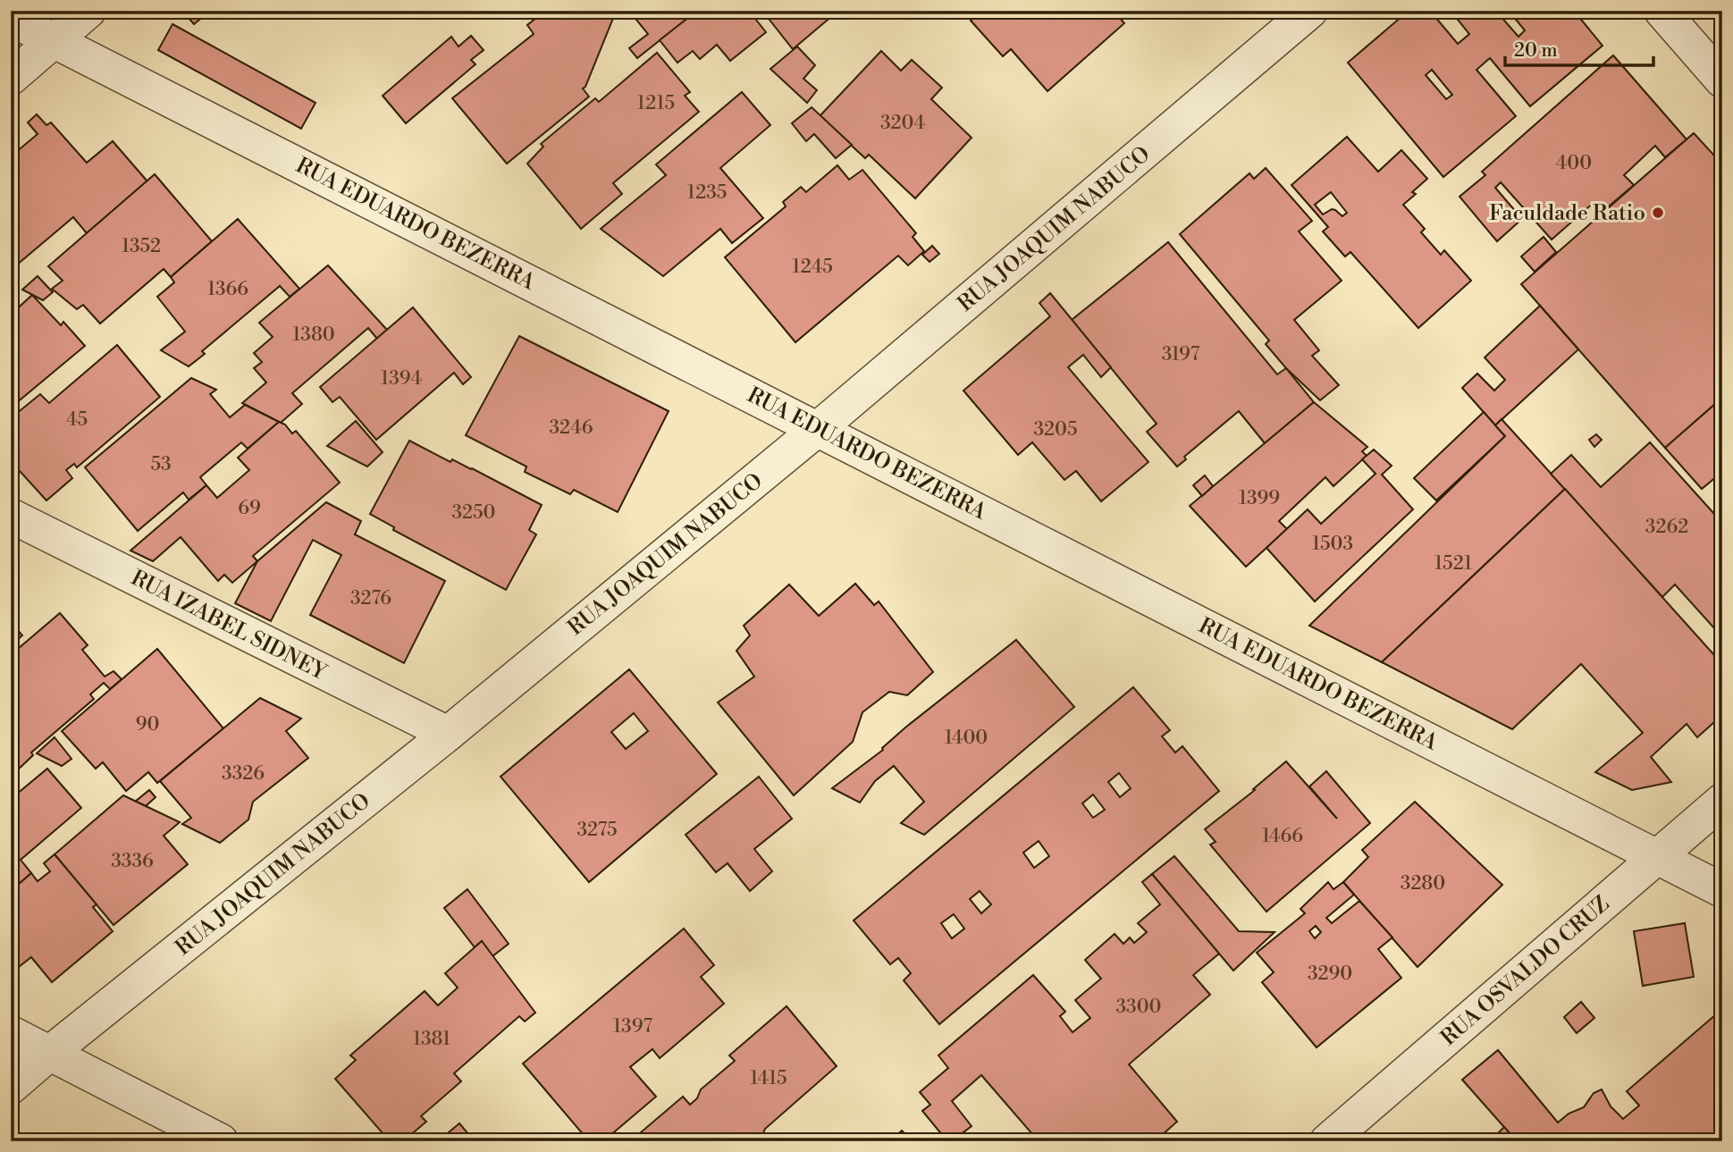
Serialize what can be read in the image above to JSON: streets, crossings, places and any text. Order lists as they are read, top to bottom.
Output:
{
  "streets": {
    "street": [
      "RUA EDUARDO BEZERRA",
      "RUA JOAQUIM NABUCO",
      "RUA IZABEL SIDNEY",
      "RUA OSVALDO CRUZ"
    ]
  },
  "crossings": [
    ["RUA EDUARDO BEZERRA", "RUA JOAQUIM NABUCO"],
    ["RUA EDUARDO BEZERRA", "RUA OSVALDO CRUZ"],
    ["RUA JOAQUIM NABUCO", "RUA IZABEL SIDNEY"]
  ],
  "places": ["Faculdade Ratio"],
  "house_numbers": [
    "1215",
    "3204",
    "400",
    "1235",
    "1352",
    "1245",
    "1366",
    "1380",
    "3197",
    "1394",
    "45",
    "3246",
    "3205",
    "53",
    "1399",
    "69",
    "3250",
    "3262",
    "1503",
    "1521",
    "3276",
    "90",
    "1400",
    "3326",
    "3275",
    "1466",
    "3336",
    "3280",
    "3290",
    "3300",
    "1397",
    "1381",
    "1415"
  ],
  "scale_bar": "20 m"
}
